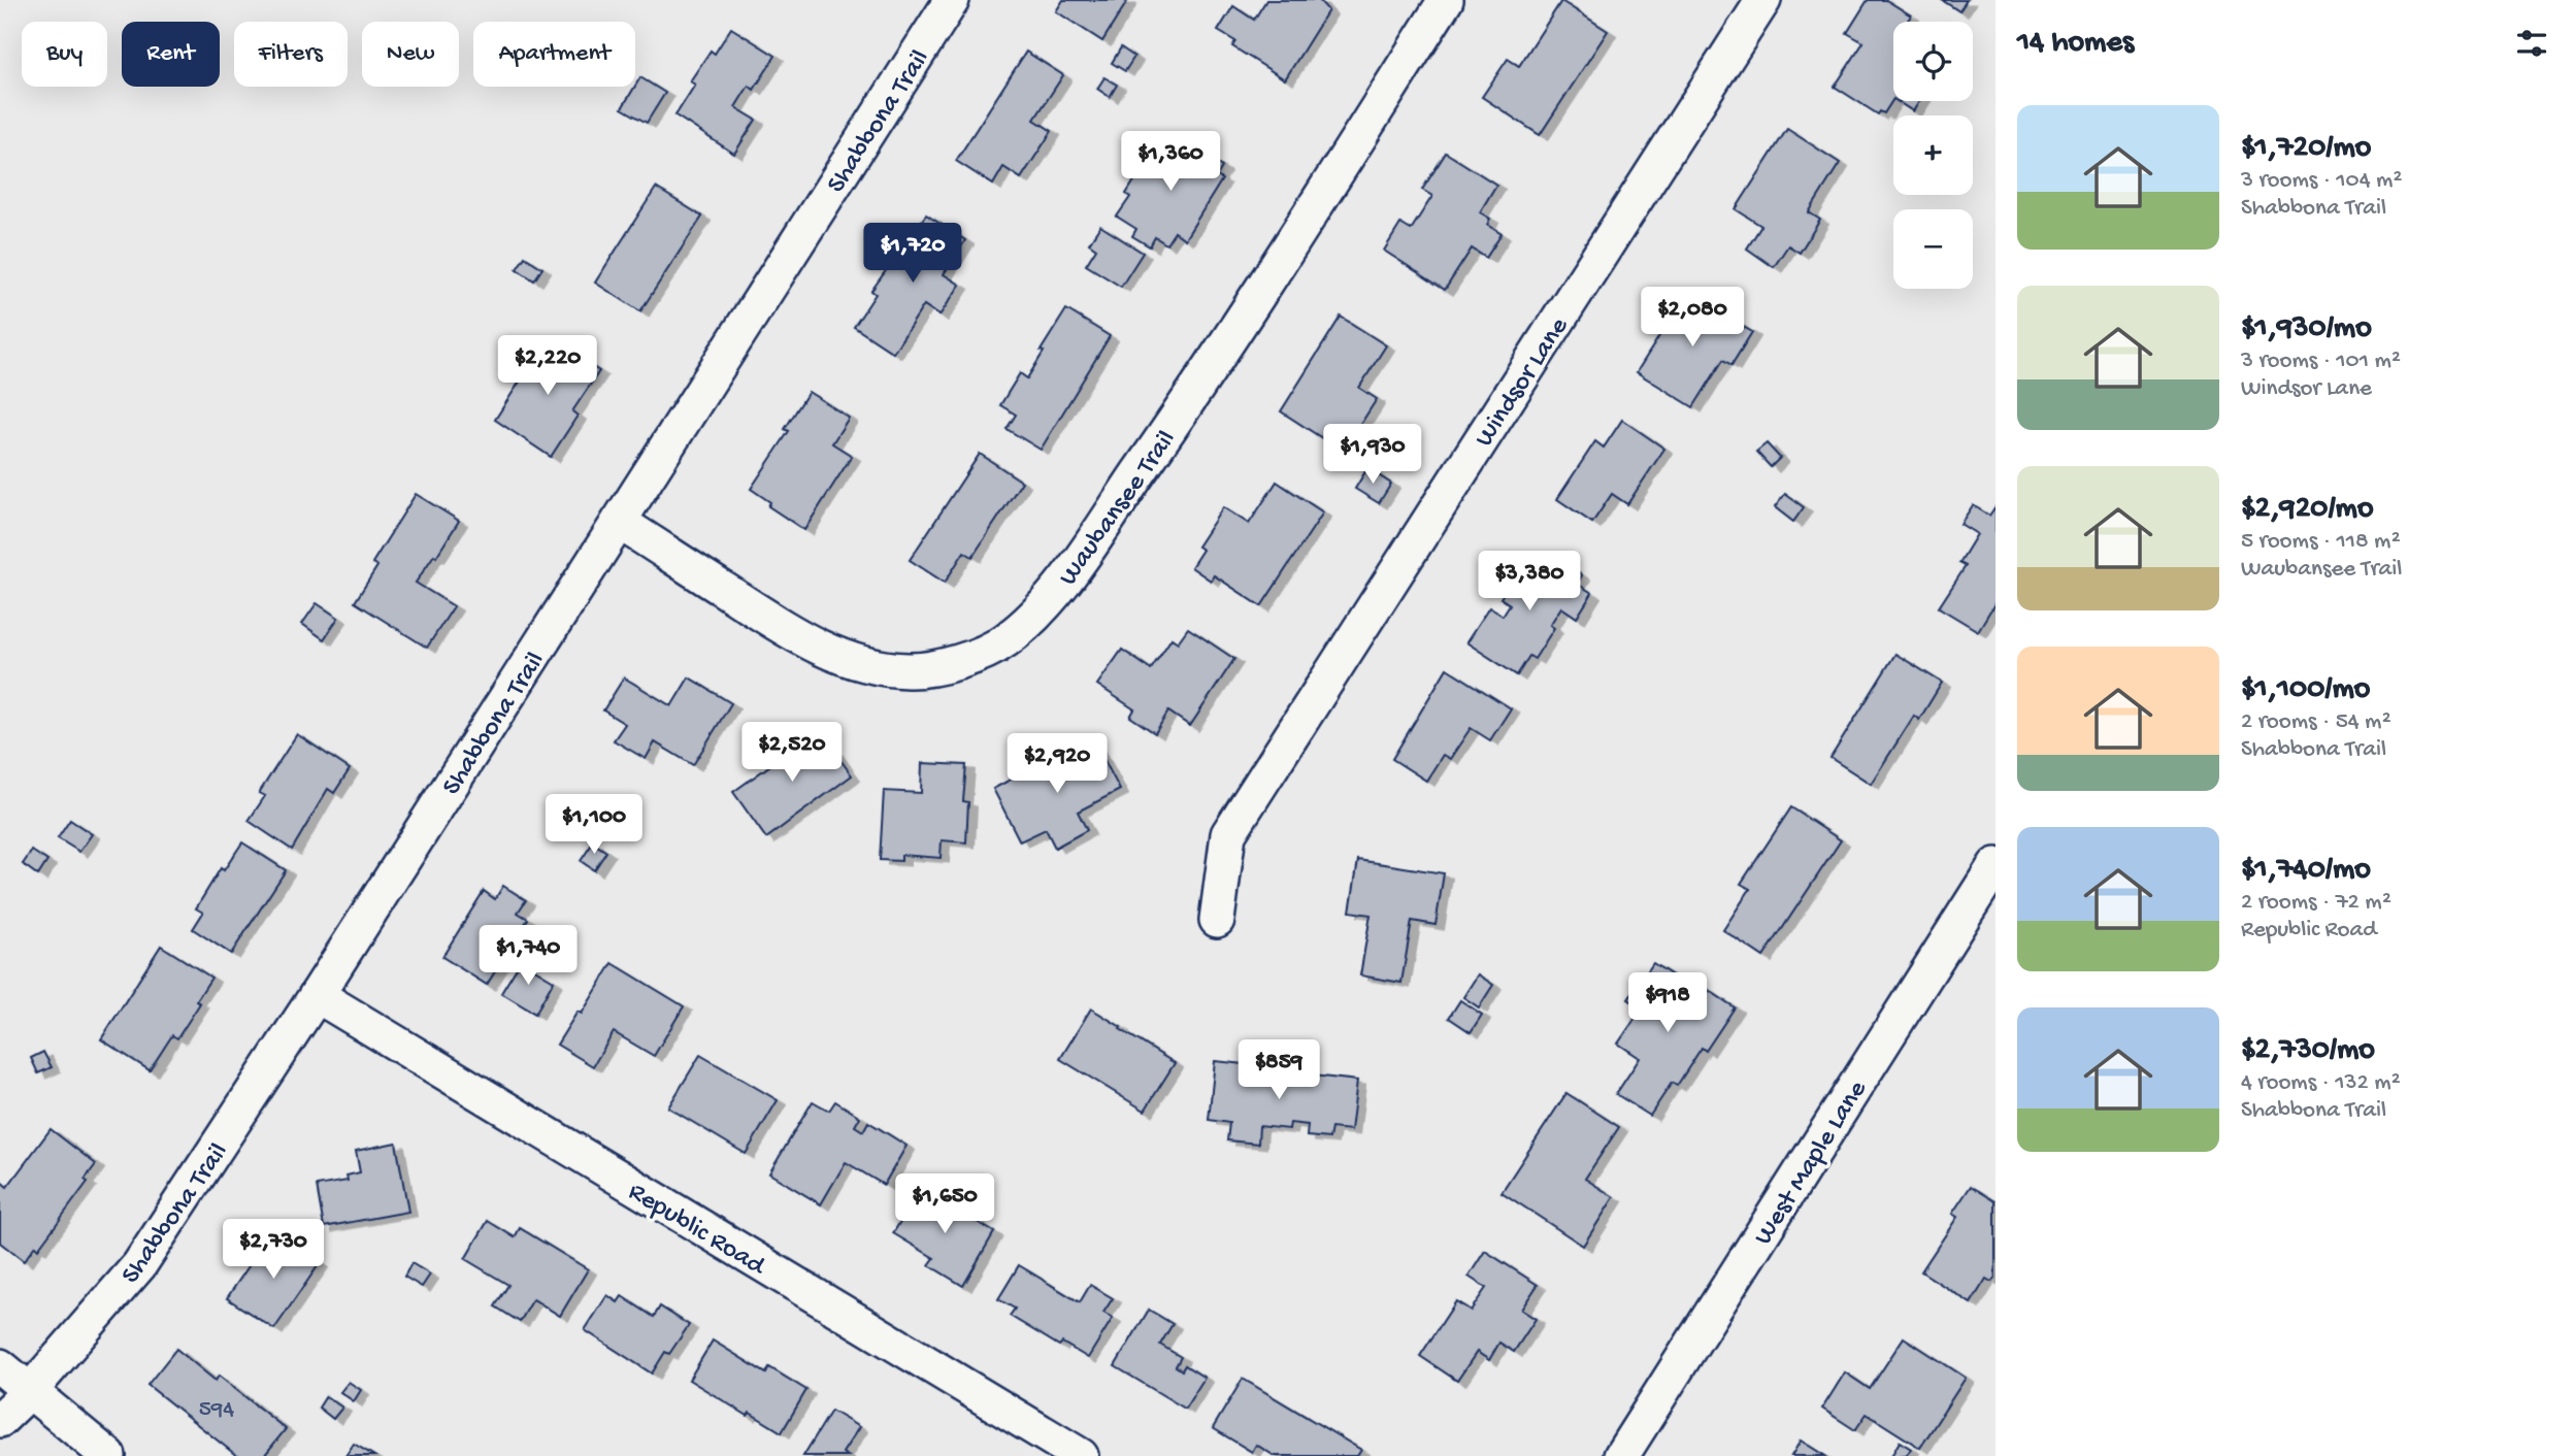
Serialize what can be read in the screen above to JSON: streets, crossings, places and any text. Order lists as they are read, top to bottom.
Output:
{
  "streets": {
    "street": [
      "Shabbona Trail",
      "Windsor Lane",
      "Waubansee Trail",
      "West Maple Lane",
      "Republic Road"
    ]
  },
  "crossings": [
    ["Shabbona Trail", "Waubansee Trail"],
    ["Shabbona Trail", "Republic Road"]
  ],
  "house_numbers": ["594"],
  "page": {
    "heading": "14 homes",
    "map_buttons": ["+", "−"],
    "chip": [
      "Buy",
      "Rent",
      "Filters",
      "New",
      "Apartment"
    ],
    "list": [
      {
        "name": "$1,720/mo",
        "note": "3 rooms · 104 m² · Shabbona Trail"
      },
      {
        "name": "$1,930/mo",
        "note": "3 rooms · 101 m² · Windsor Lane"
      },
      {
        "name": "$2,920/mo",
        "note": "5 rooms · 118 m² · Waubansee Trail"
      },
      {
        "name": "$1,100/mo",
        "note": "2 rooms · 54 m² · Shabbona Trail"
      },
      {
        "name": "$1,740/mo",
        "note": "2 rooms · 72 m² · Republic Road"
      },
      {
        "name": "$2,730/mo",
        "note": "4 rooms · 132 m² · Shabbona Trail"
      }
    ],
    "price": [
      "$1,360",
      "$1,720",
      "$2,080",
      "$2,220",
      "$1,930",
      "$3,380",
      "$2,520",
      "$2,920",
      "$1,100",
      "$1,740",
      "$918",
      "$859",
      "$1,650",
      "$2,730"
    ]
  }
}
